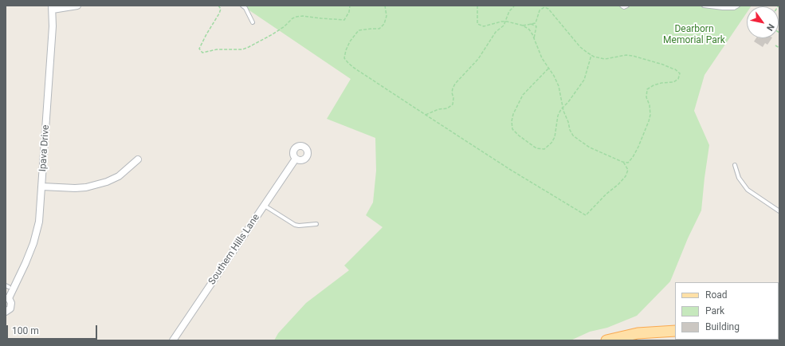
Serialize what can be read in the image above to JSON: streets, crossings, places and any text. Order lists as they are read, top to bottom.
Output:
{
  "streets": {
    "street": ["Ipava Drive", "Southern Hills Lane"]
  },
  "parks": ["Dearborn Memorial Park"],
  "legend": ["Road", "Park", "Building"],
  "scale_bar": "100 m",
  "north": "bottom right"
}
